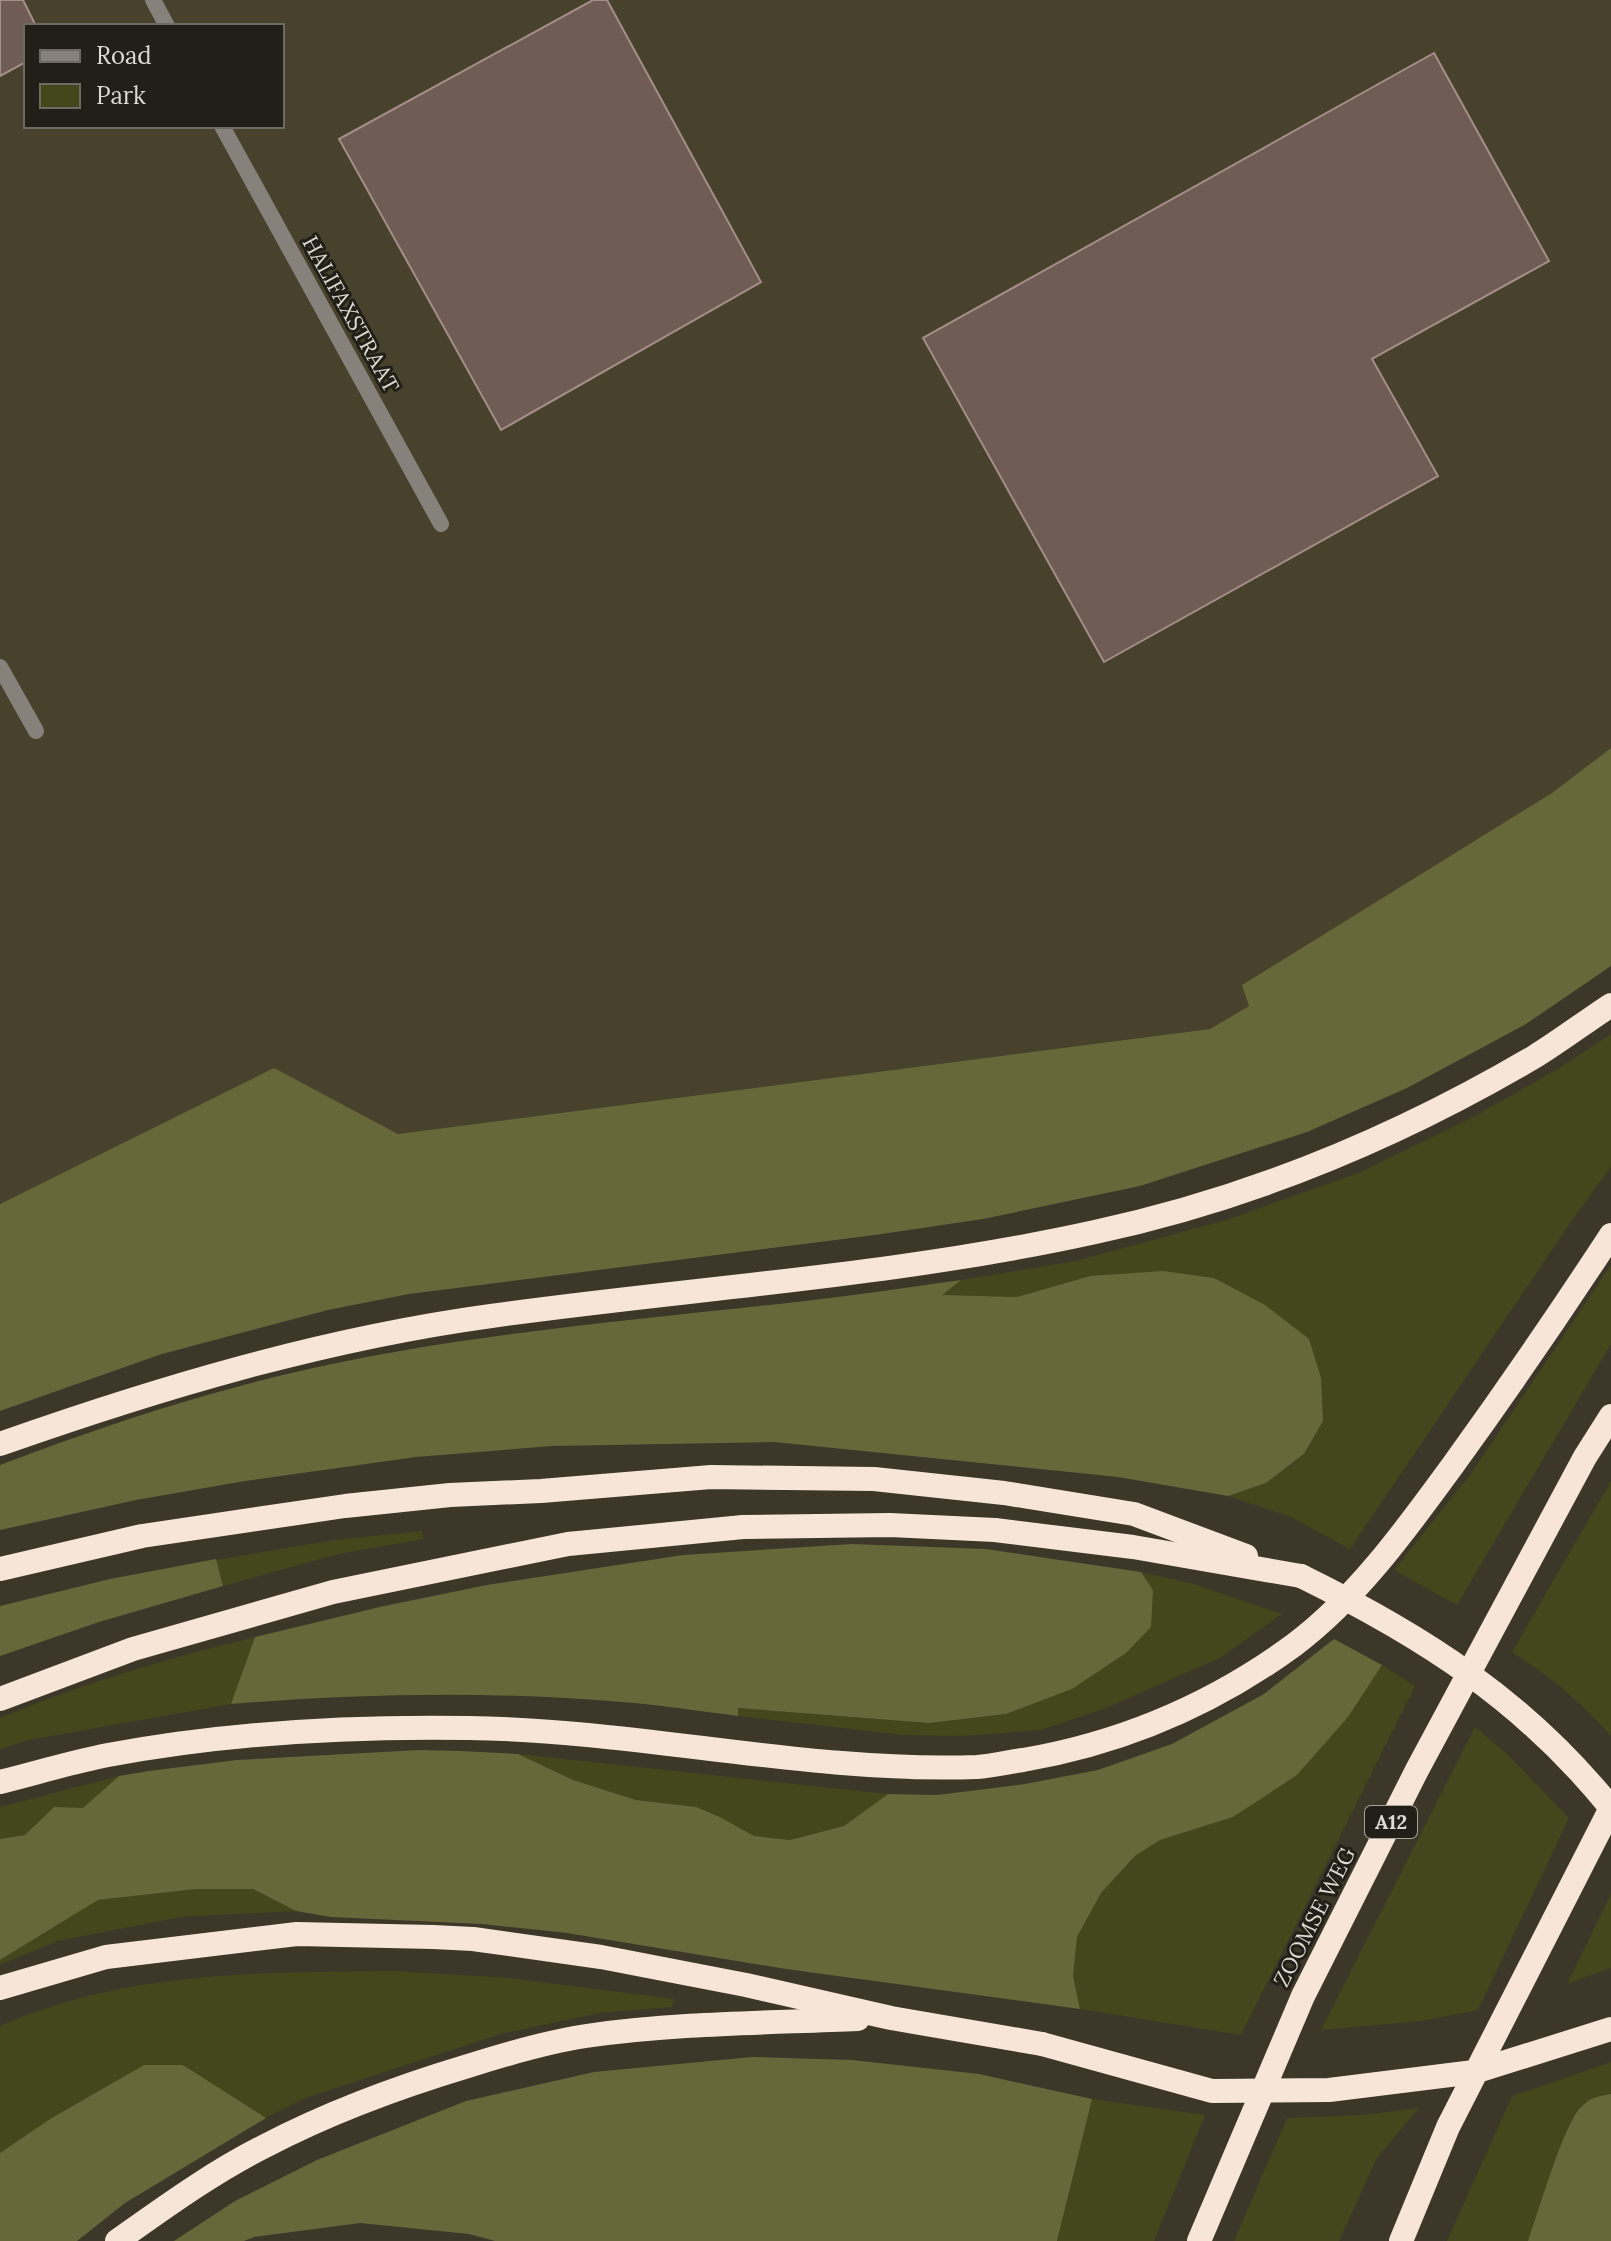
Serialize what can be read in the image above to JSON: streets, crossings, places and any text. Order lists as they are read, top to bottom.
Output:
{
  "streets": {
    "highway": ["A12", "ZOOMSE WEG"],
    "street": ["HALIFAXSTRAAT"]
  },
  "legend": ["Road", "Park"]
}
